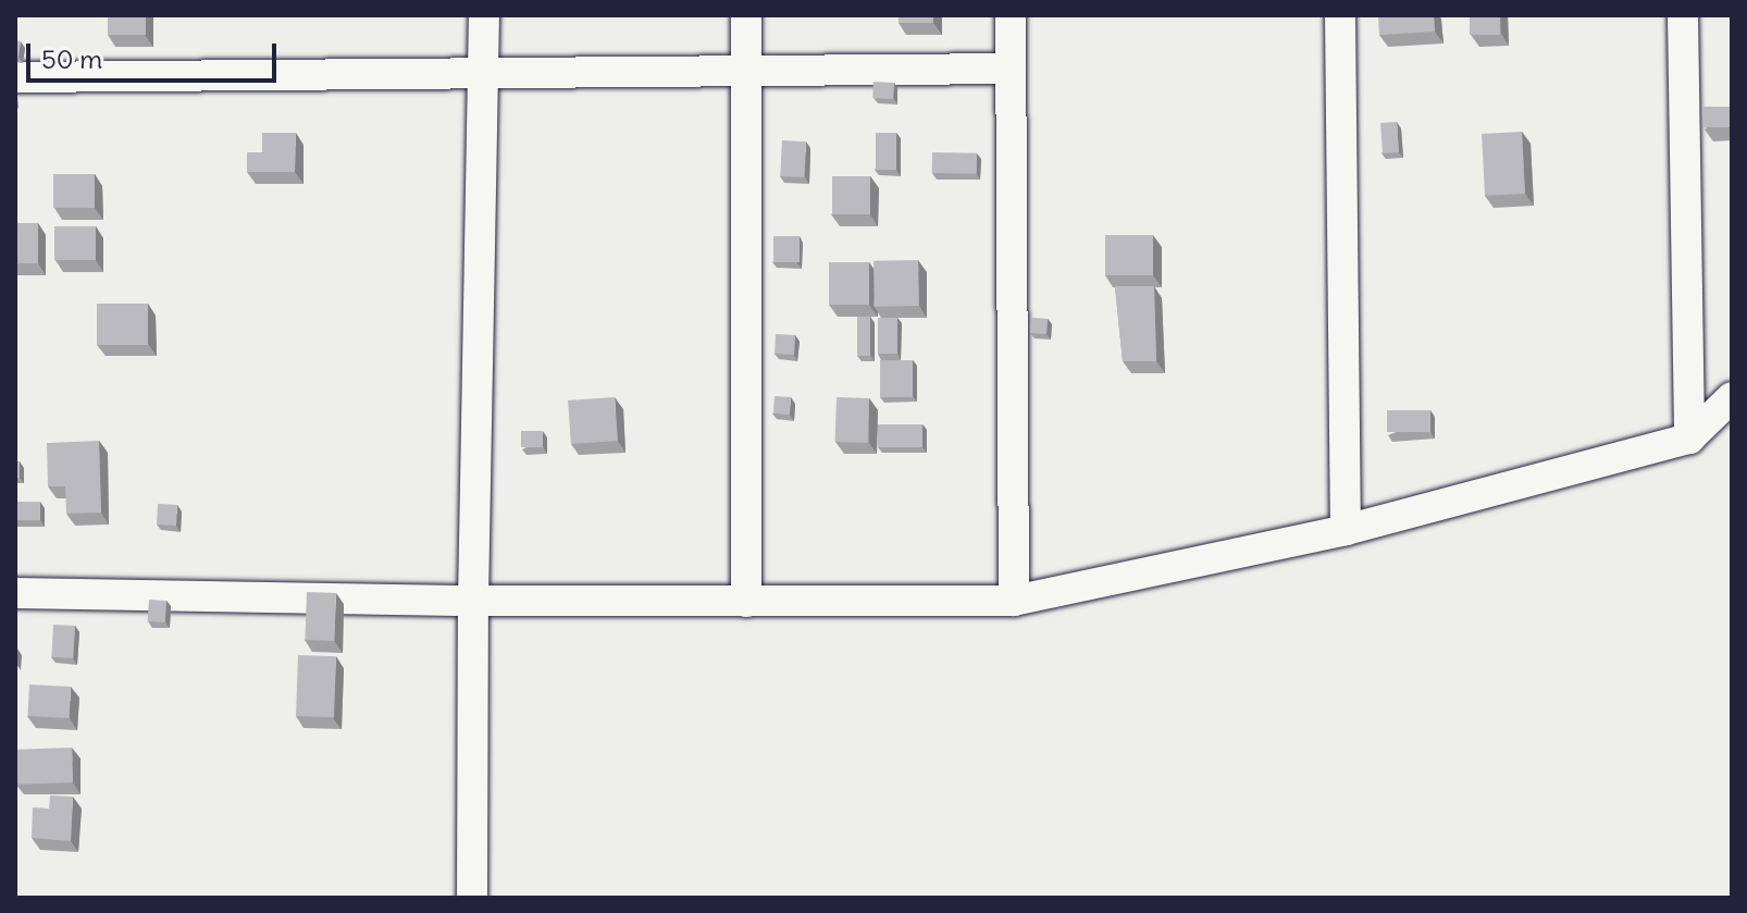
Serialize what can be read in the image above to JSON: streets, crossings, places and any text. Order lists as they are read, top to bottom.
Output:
{
  "scale_bar": "50 m"
}
